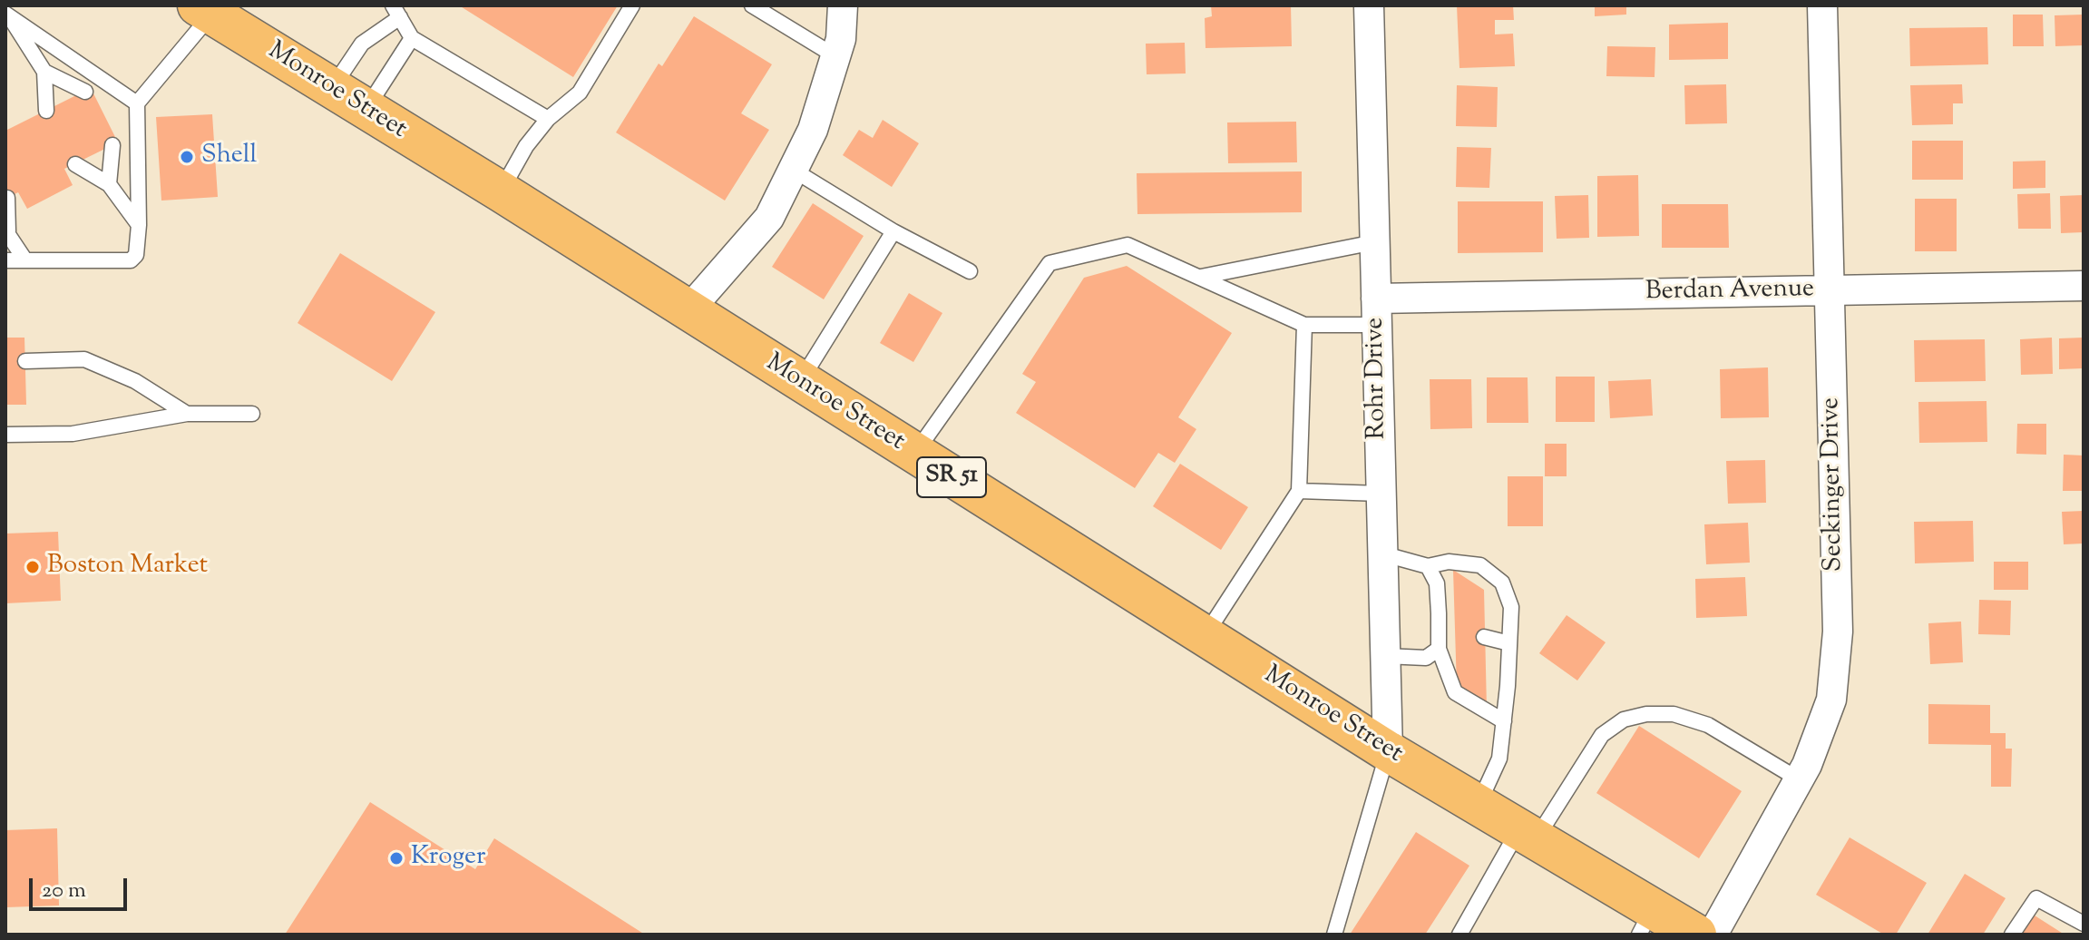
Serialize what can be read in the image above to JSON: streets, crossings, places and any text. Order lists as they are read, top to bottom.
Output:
{
  "streets": {
    "main road": ["Monroe Street", "SR 51"],
    "street": ["Berdan Avenue", "Rohr Drive", "Seckinger Drive"]
  },
  "crossings": [
    ["Monroe Street", "Rohr Drive"],
    ["Berdan Avenue", "Rohr Drive"],
    ["Berdan Avenue", "Seckinger Drive"]
  ],
  "places": ["Shell", "Boston Market", "Kroger"],
  "scale_bar": "20 m"
}
